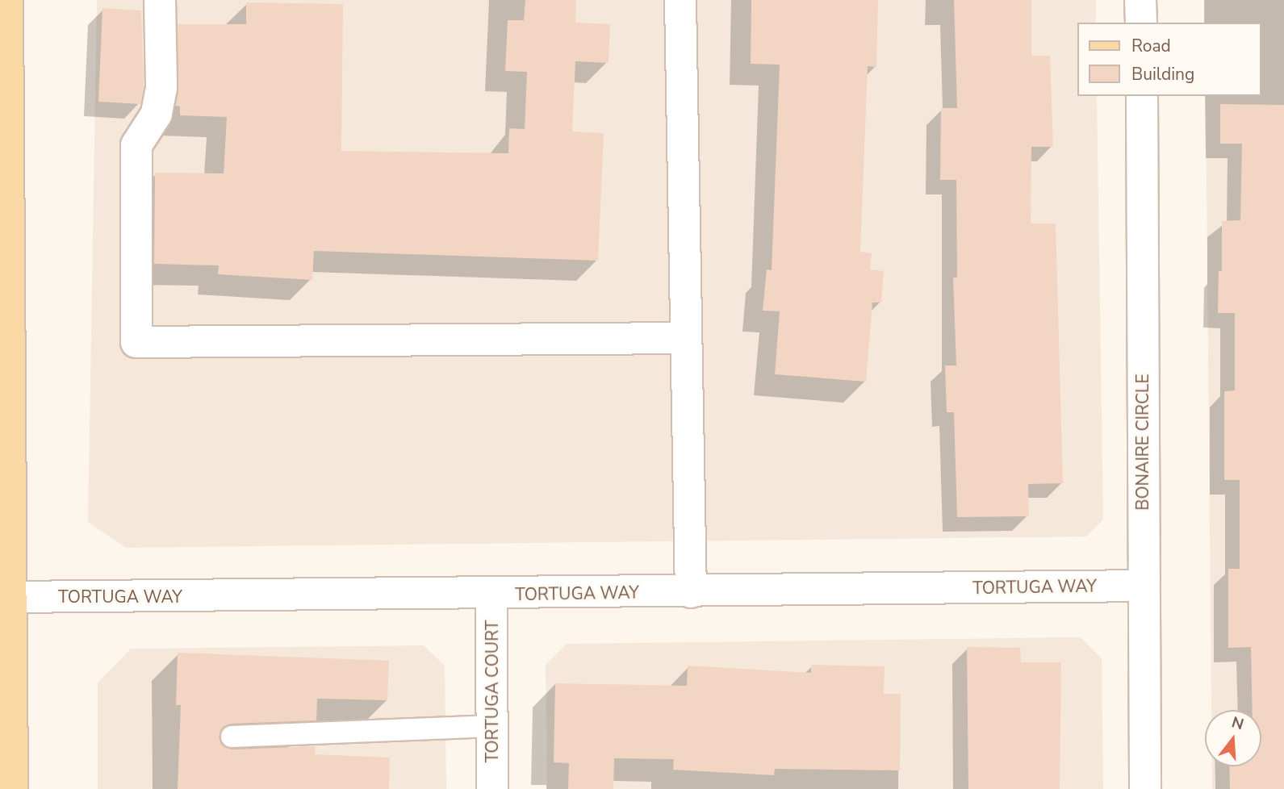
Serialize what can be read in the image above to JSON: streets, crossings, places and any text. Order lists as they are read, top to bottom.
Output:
{
  "streets": {
    "street": ["BONAIRE CIRCLE", "TORTUGA WAY", "TORTUGA COURT"]
  },
  "crossings": [
    ["BONAIRE CIRCLE", "TORTUGA WAY"],
    ["TORTUGA WAY", "TORTUGA COURT"]
  ],
  "legend": ["Road", "Building"],
  "north": "top"
}
